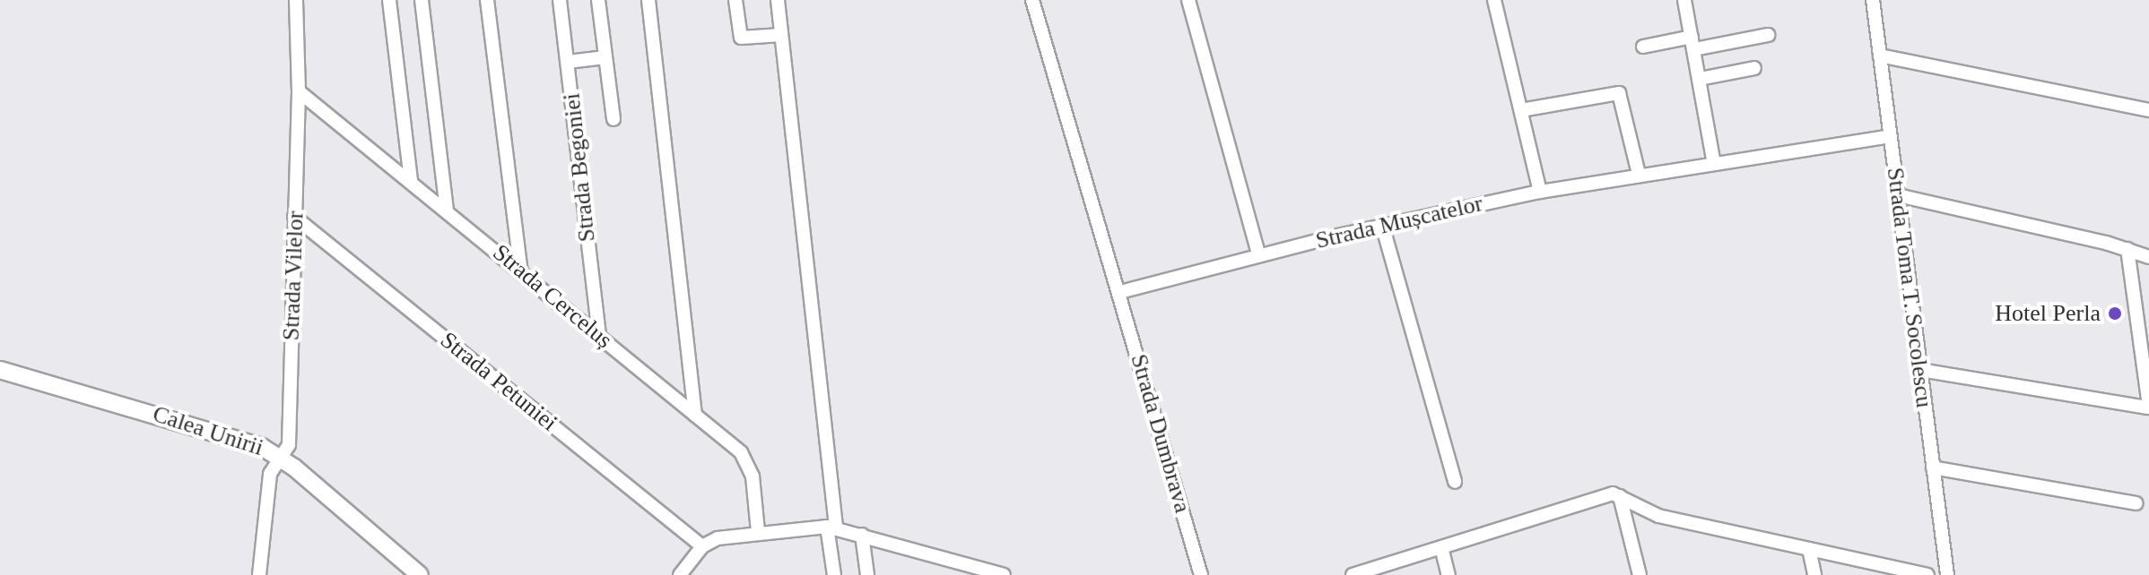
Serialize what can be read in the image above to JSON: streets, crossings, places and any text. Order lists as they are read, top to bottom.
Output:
{
  "streets": {
    "main road": ["Calea Unirii"],
    "street": [
      "Strada Begoniei",
      "Strada Mușcatelor",
      "Strada Vilelor",
      "Strada Toma T. Socolescu",
      "Strada Cerceluș",
      "Strada Petuniei",
      "Strada Dumbrava"
    ]
  },
  "crossings": [
    ["Strada Begoniei", "Strada Cerceluș"],
    ["Strada Mușcatelor", "Strada Toma T. Socolescu"],
    ["Strada Mușcatelor", "Strada Dumbrava"],
    ["Strada Vilelor", "Strada Cerceluș"],
    ["Strada Vilelor", "Strada Petuniei"],
    ["Strada Vilelor", "Calea Unirii"]
  ],
  "places": ["Hotel Perla"]
}
